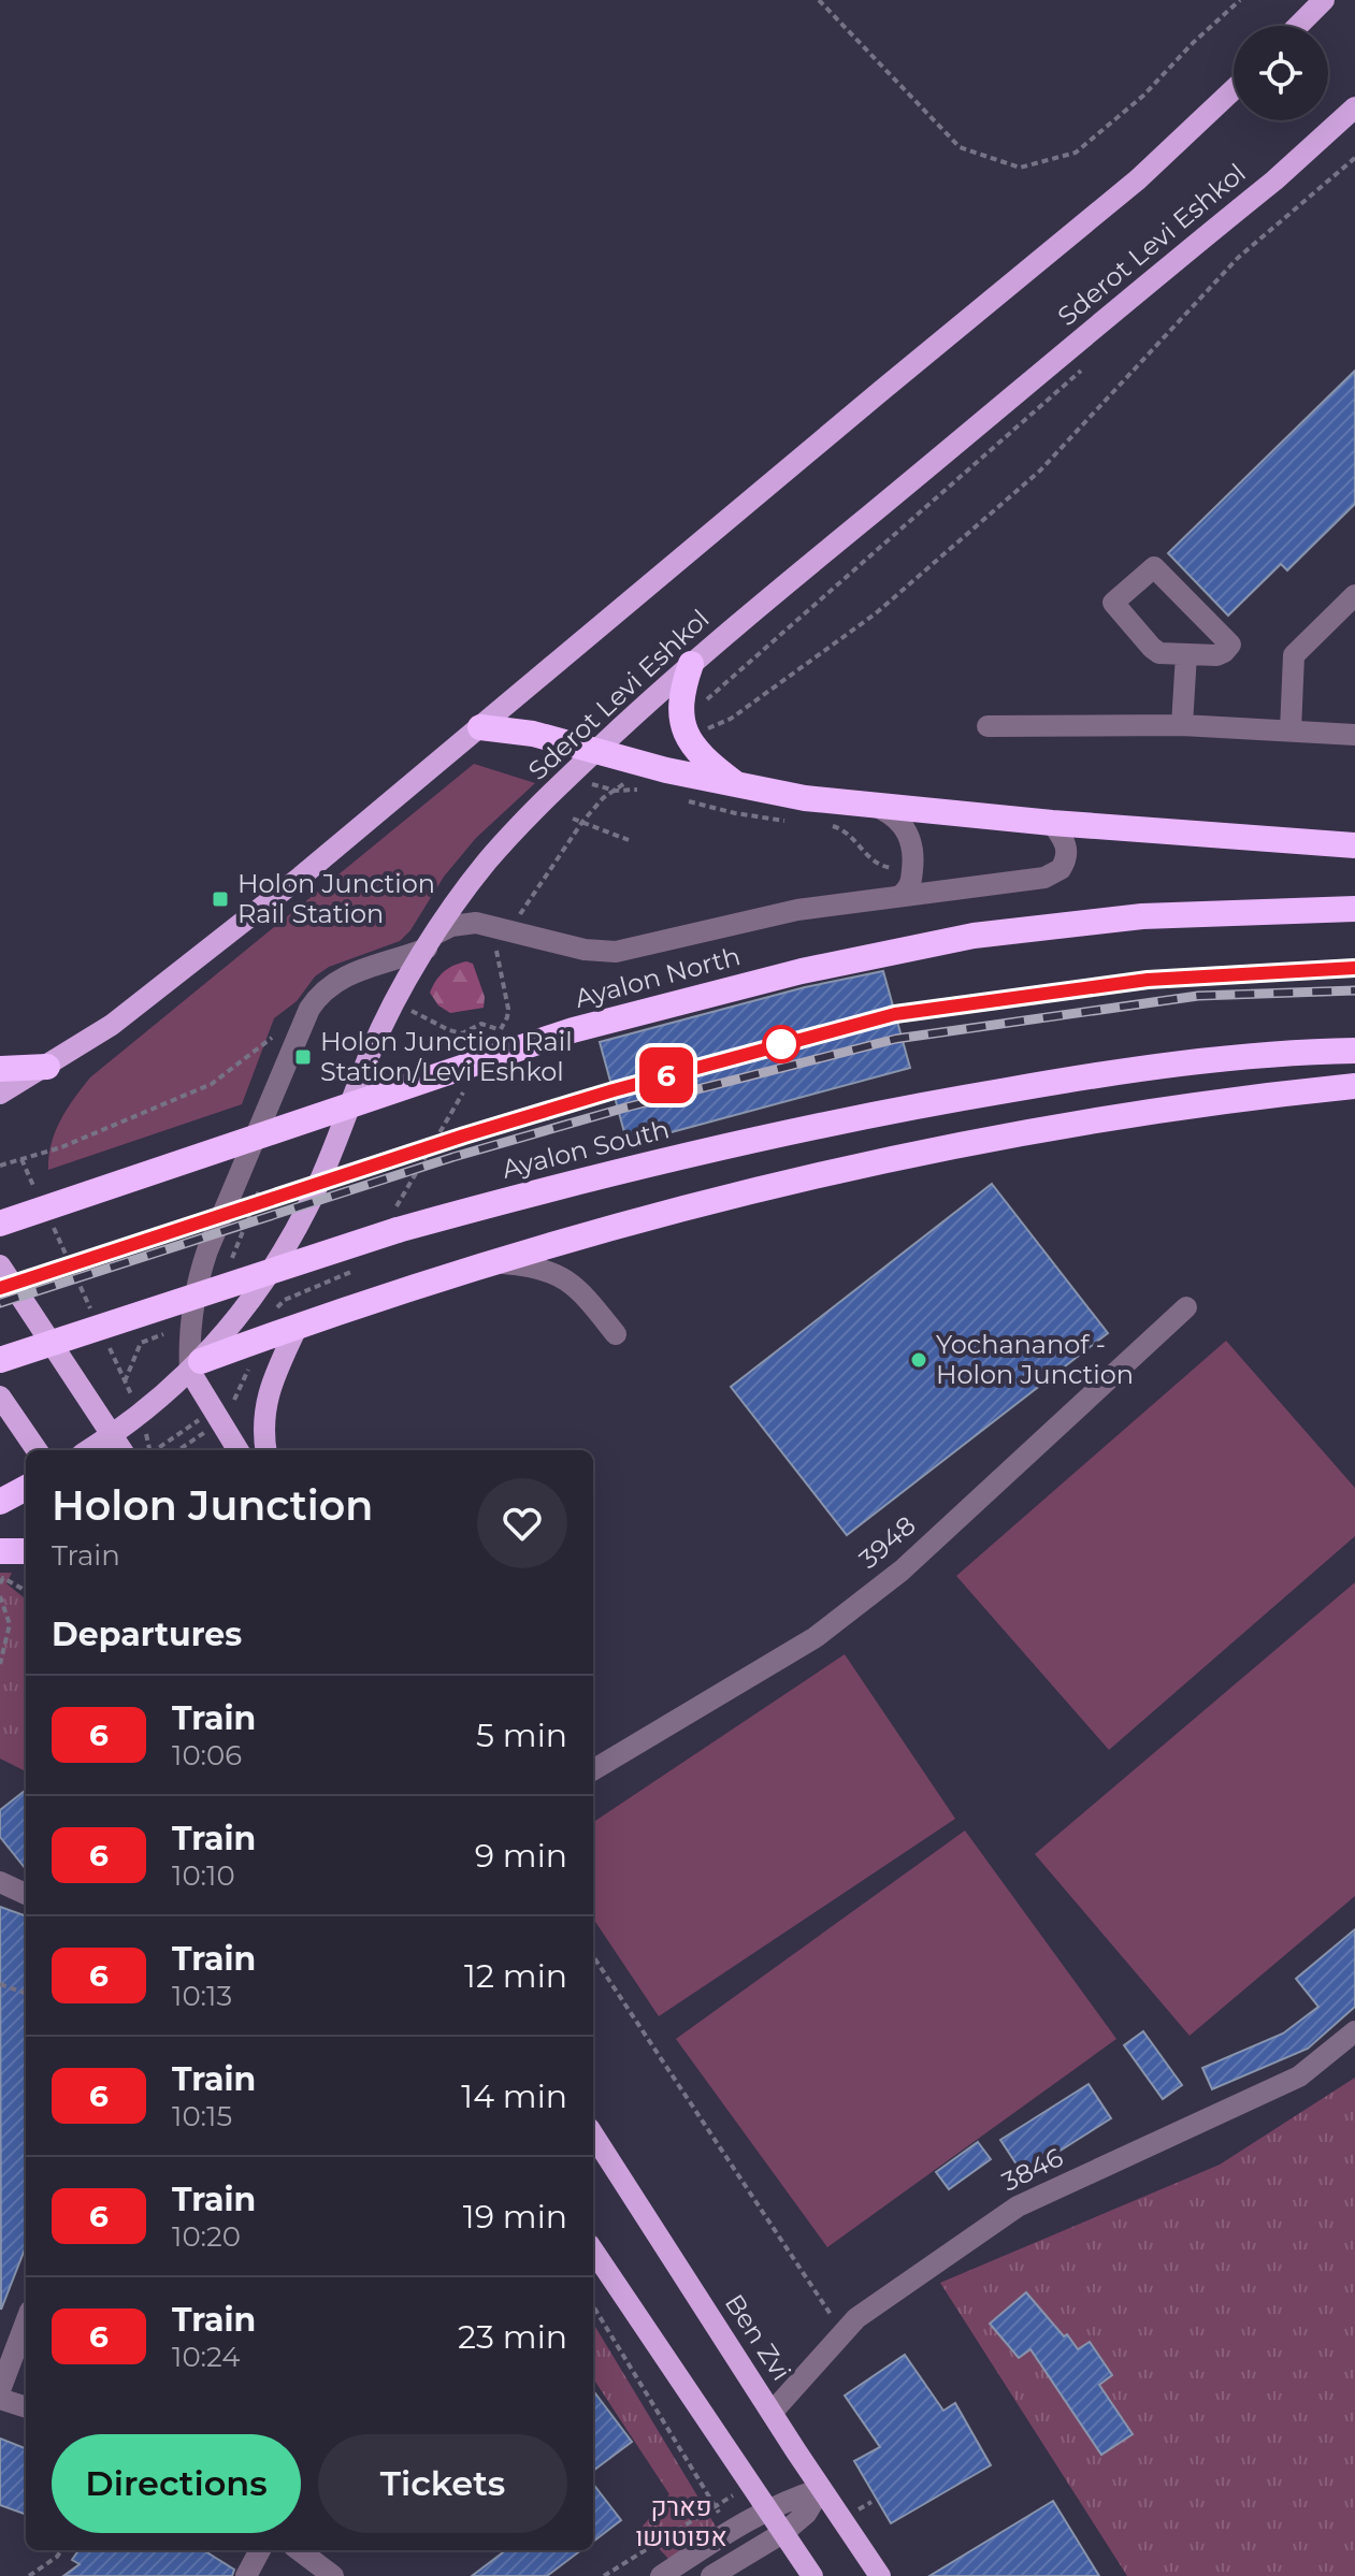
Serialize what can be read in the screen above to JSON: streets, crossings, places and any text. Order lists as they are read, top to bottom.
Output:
{
  "streets": {
    "highway": ["Ayalon North", "Ayalon South"],
    "main road": ["Sderot Levi Eshkol", "Ben Zvi"],
    "street": ["3948", "3846"]
  },
  "crossings": [
    ["3846", "Ben Zvi"]
  ],
  "parks": ["פארק אפוטושו"],
  "places": {
    "transit": ["Holon Junction Rail Station", "Holon Junction Rail Station/Levi Eshkol"],
    "other": ["Yochananof - Holon Junction"]
  },
  "page": {
    "on_map": "6",
    "heading": [
      ["Holon Junction", "Train"],
      "Departures"
    ],
    "list": [
      {
        "mark": "6",
        "name": "Train",
        "note": "10:06",
        "value": "5 min"
      },
      {
        "mark": "6",
        "name": "Train",
        "note": "10:10",
        "value": "9 min"
      },
      {
        "mark": "6",
        "name": "Train",
        "note": "10:13",
        "value": "12 min"
      },
      {
        "mark": "6",
        "name": "Train",
        "note": "10:15",
        "value": "14 min"
      },
      {
        "mark": "6",
        "name": "Train",
        "note": "10:20",
        "value": "19 min"
      },
      {
        "mark": "6",
        "name": "Train",
        "note": "10:24",
        "value": "23 min"
      }
    ],
    "buttons": ["Directions", "Tickets"]
  }
}
